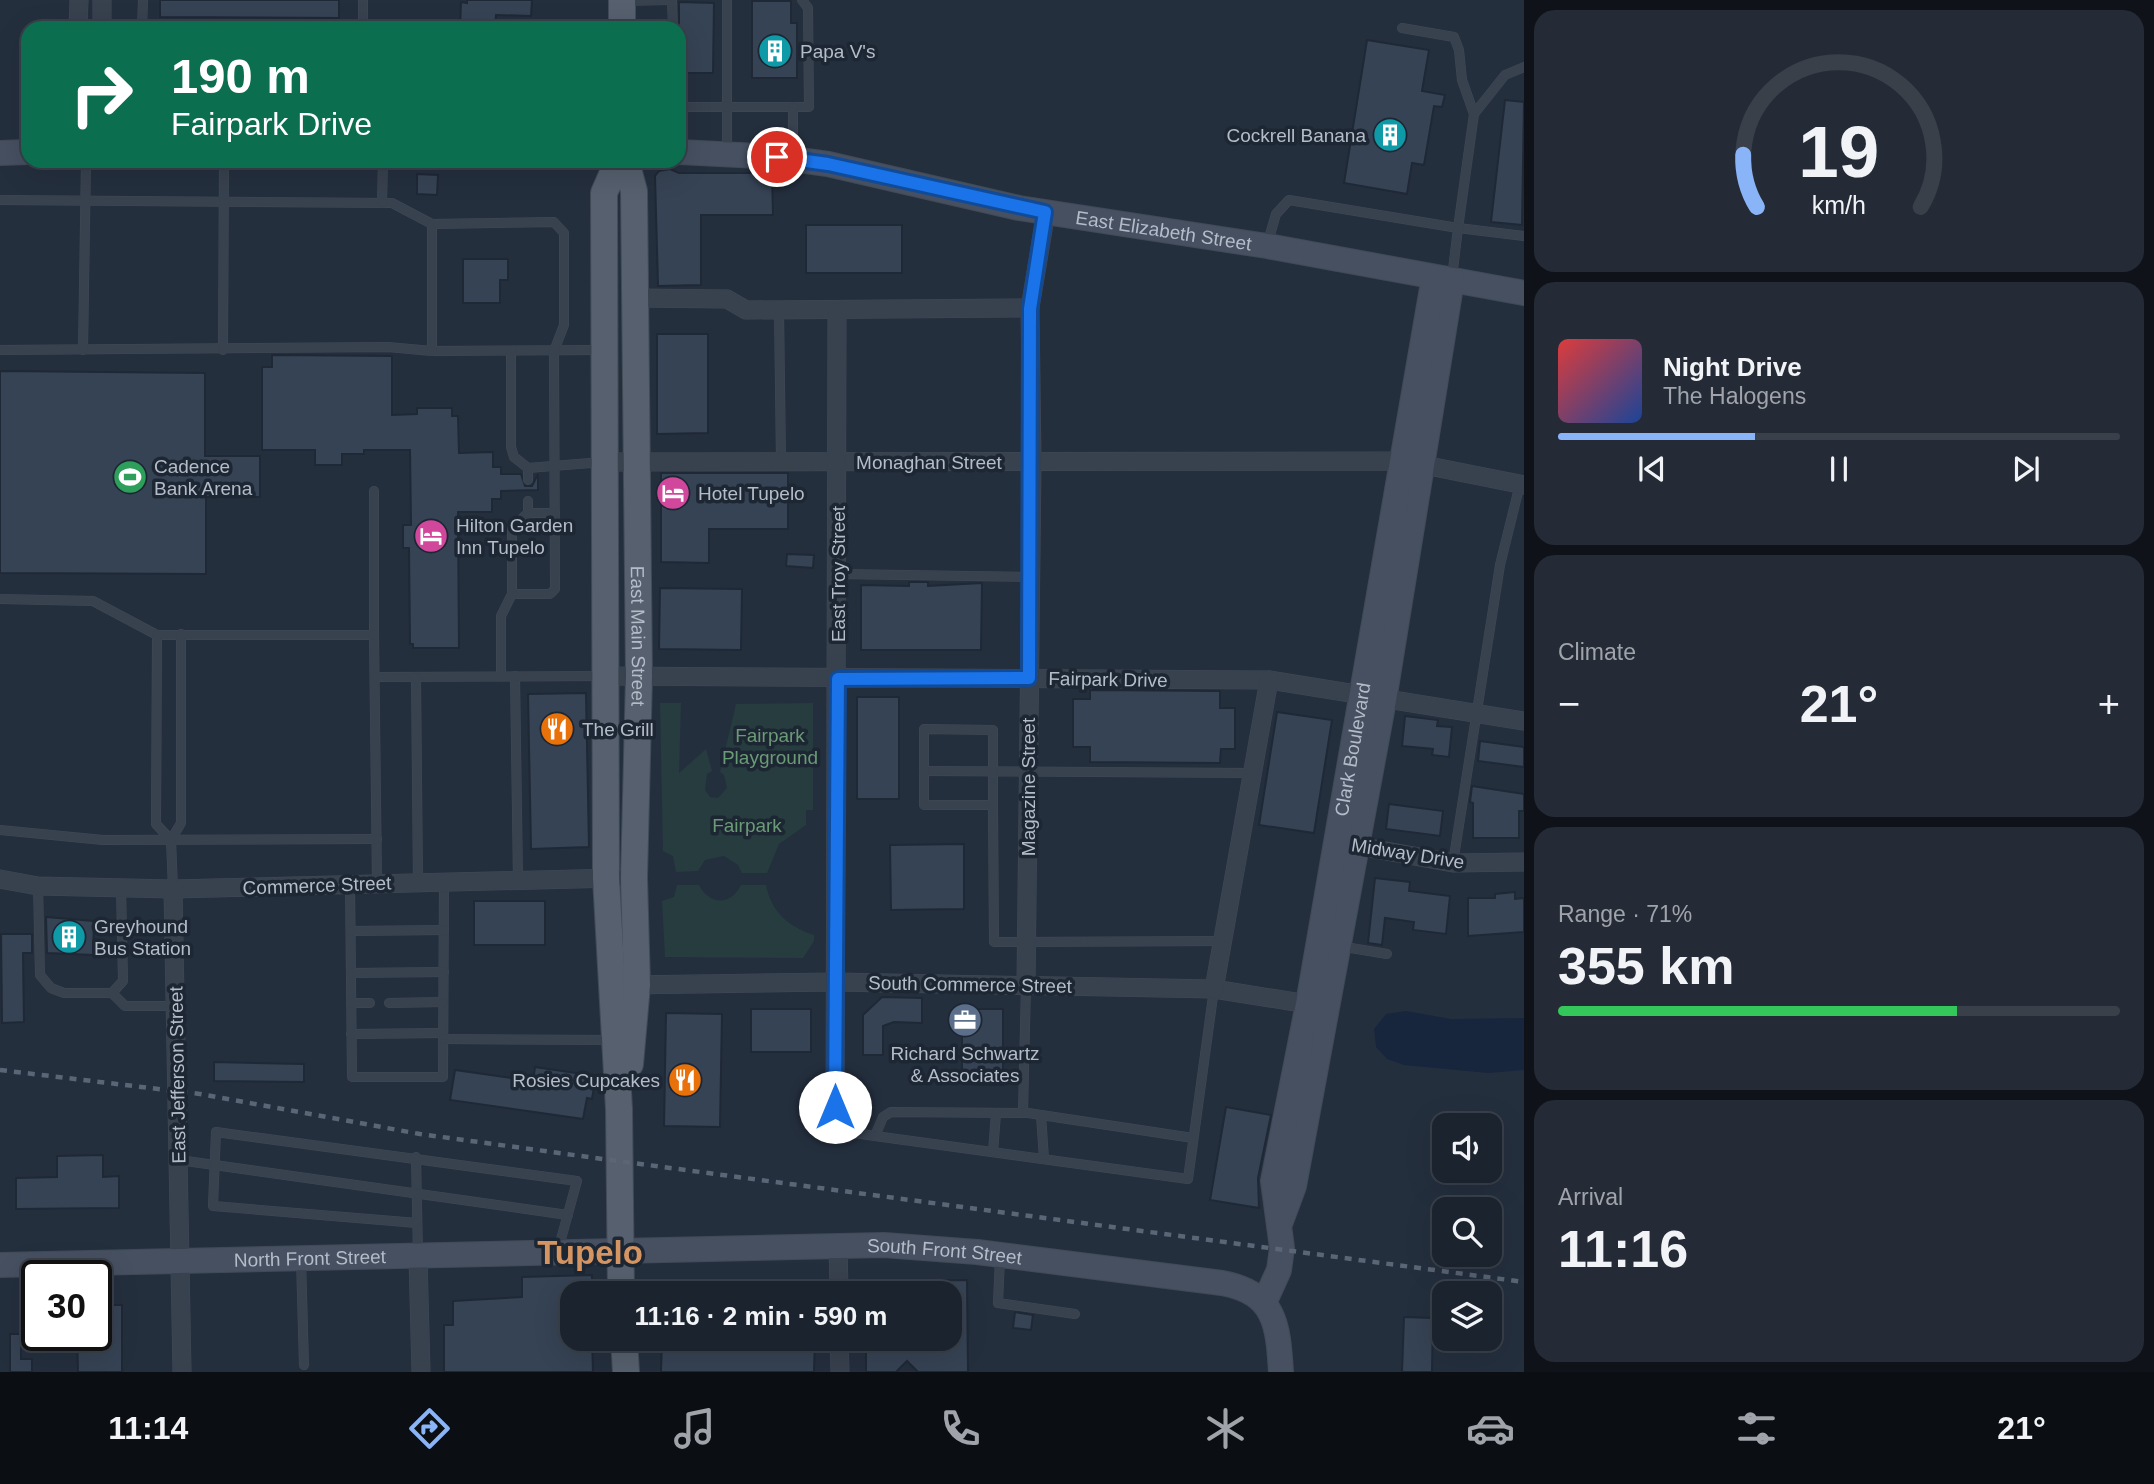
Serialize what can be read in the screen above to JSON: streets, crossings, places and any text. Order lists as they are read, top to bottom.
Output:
{
  "streets": {
    "main road": ["East Main Street"],
    "street": [
      "East Elizabeth Street",
      "Monaghan Street",
      "East Troy Street",
      "Fairpark Drive",
      "Clark Boulevard",
      "Magazine Street",
      "Midway Drive",
      "Commerce Street",
      "South Commerce Street",
      "East Jefferson Street",
      "South Front Street",
      "North Front Street"
    ]
  },
  "crossings": [
    ["East Elizabeth Street", "Clark Boulevard"],
    ["East Elizabeth Street", "Magazine Street"],
    ["Monaghan Street", "East Troy Street"],
    ["Monaghan Street", "East Main Street"],
    ["Monaghan Street", "Clark Boulevard"],
    ["Monaghan Street", "Magazine Street"],
    ["East Troy Street", "Fairpark Drive"],
    ["East Troy Street", "South Commerce Street"],
    ["East Main Street", "Fairpark Drive"],
    ["East Main Street", "Commerce Street"],
    ["East Main Street", "South Commerce Street"],
    ["East Main Street", "South Front Street"],
    ["East Main Street", "North Front Street"],
    ["Fairpark Drive", "Clark Boulevard"],
    ["Fairpark Drive", "Magazine Street"],
    ["Clark Boulevard", "Midway Drive"],
    ["Clark Boulevard", "South Commerce Street"],
    ["Clark Boulevard", "South Front Street"],
    ["Magazine Street", "South Commerce Street"],
    ["Commerce Street", "East Jefferson Street"],
    ["East Jefferson Street", "North Front Street"],
    ["South Front Street", "North Front Street"]
  ],
  "districts": ["Tupelo"],
  "parks": ["Fairpark Playground", "Fairpark"],
  "places": {
    "building": ["Papa V's", "Cockrell Banana", "Greyhound Bus Station"],
    "sports": ["Cadence Bank Arena"],
    "hotel": ["Hotel Tupelo", "Hilton Garden Inn Tupelo"],
    "restaurant": ["The Grill", "Rosies Cupcakes"],
    "office": ["Richard Schwartz & Associates"]
  },
  "page": {
    "turn": ["190 m", "Fairpark Drive"],
    "song": ["Night Drive", "The Halogens"],
    "tile": [
      "Climate",
      ["Range · 71%", "355 km"],
      ["Arrival", "11:16"]
    ],
    "heat": ["−", "21°", "+"],
    "limit": "30",
    "trip": "11:16 · 2 min · 590 m",
    "tabs": ["11:14", "21°"],
    "gauge": ["19", "km/h"]
  }
}
